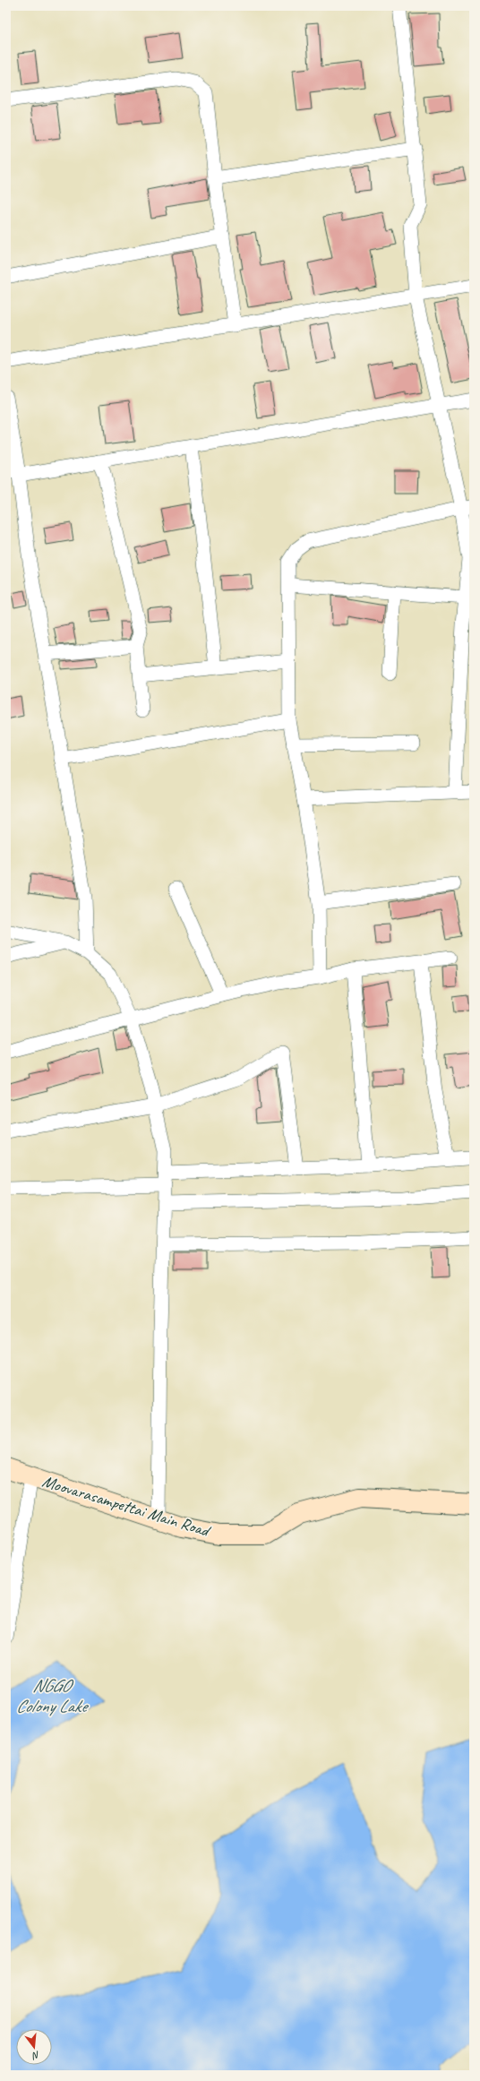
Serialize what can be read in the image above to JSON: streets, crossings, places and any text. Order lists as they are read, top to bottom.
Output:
{
  "streets": {
    "street": ["Moovarasampettai Main Road"]
  },
  "water": ["NGGO Colony Lake"],
  "north": "bottom"
}
